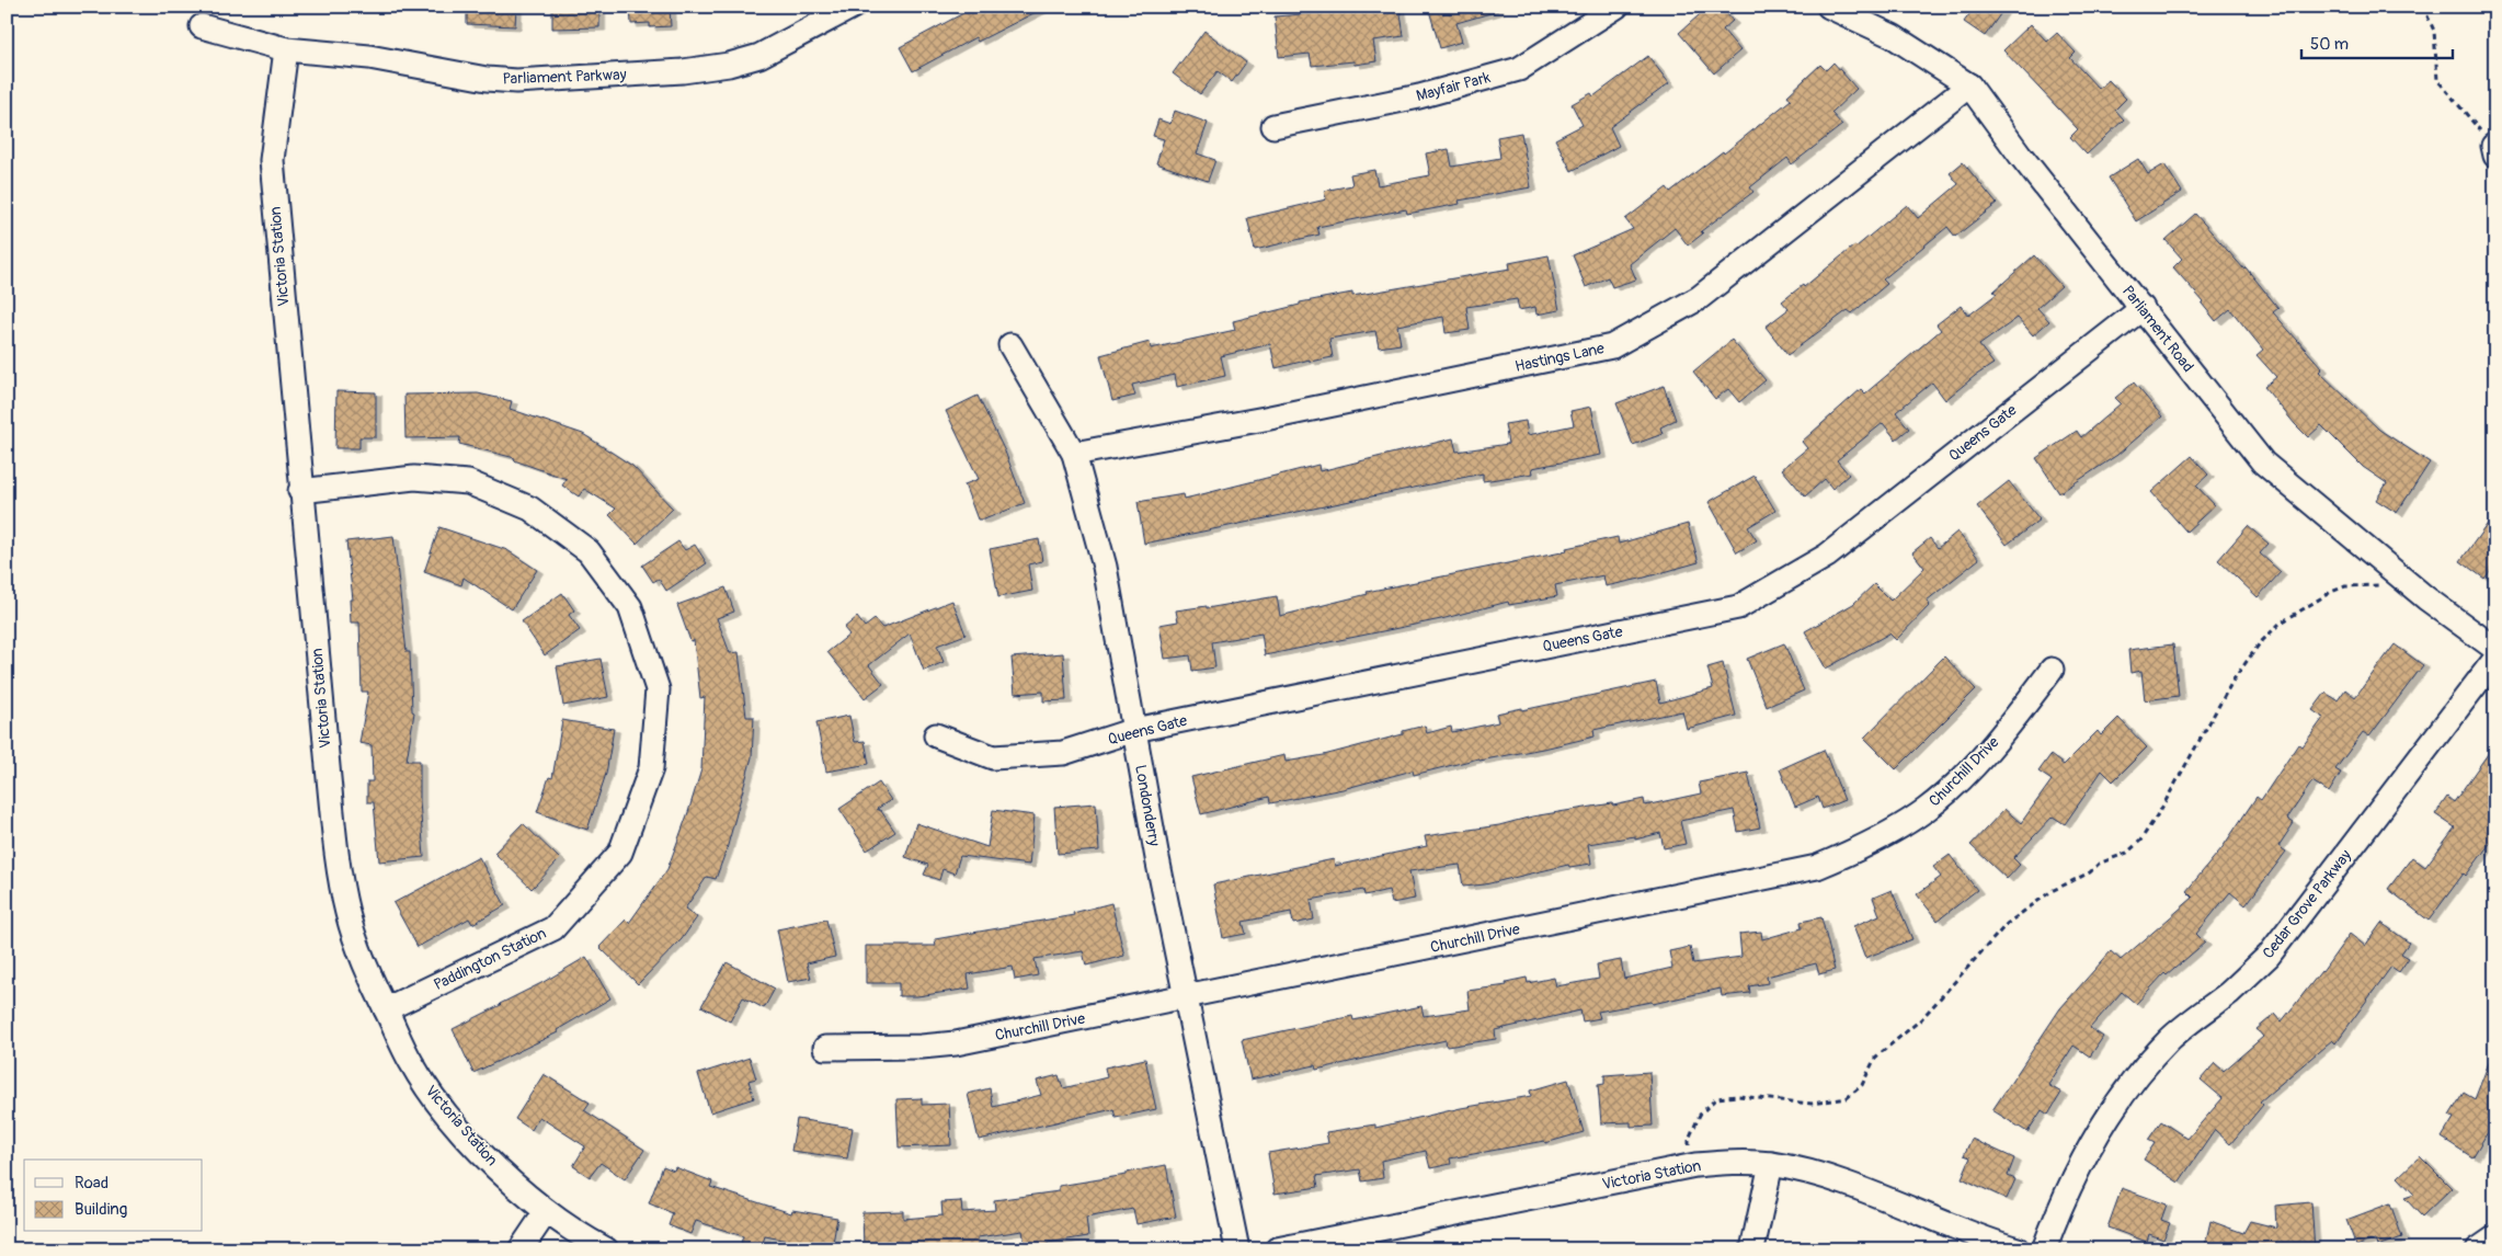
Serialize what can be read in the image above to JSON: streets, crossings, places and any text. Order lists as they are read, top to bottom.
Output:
{
  "streets": {
    "street": [
      "Parliament Parkway",
      "Mayfair Park",
      "Victoria Station",
      "Parliament Road",
      "Hastings Lane",
      "Queens Gate",
      "Churchill Drive",
      "Londonderry",
      "Cedar Grove Parkway",
      "Paddington Station"
    ]
  },
  "crossings": [
    ["Parliament Parkway", "Victoria Station"],
    ["Victoria Station", "Paddington Station"],
    ["Parliament Road", "Hastings Lane"],
    ["Parliament Road", "Queens Gate"],
    ["Hastings Lane", "Londonderry"],
    ["Queens Gate", "Londonderry"],
    ["Churchill Drive", "Londonderry"]
  ],
  "legend": ["Road", "Building"],
  "scale_bar": "50 m"
}
